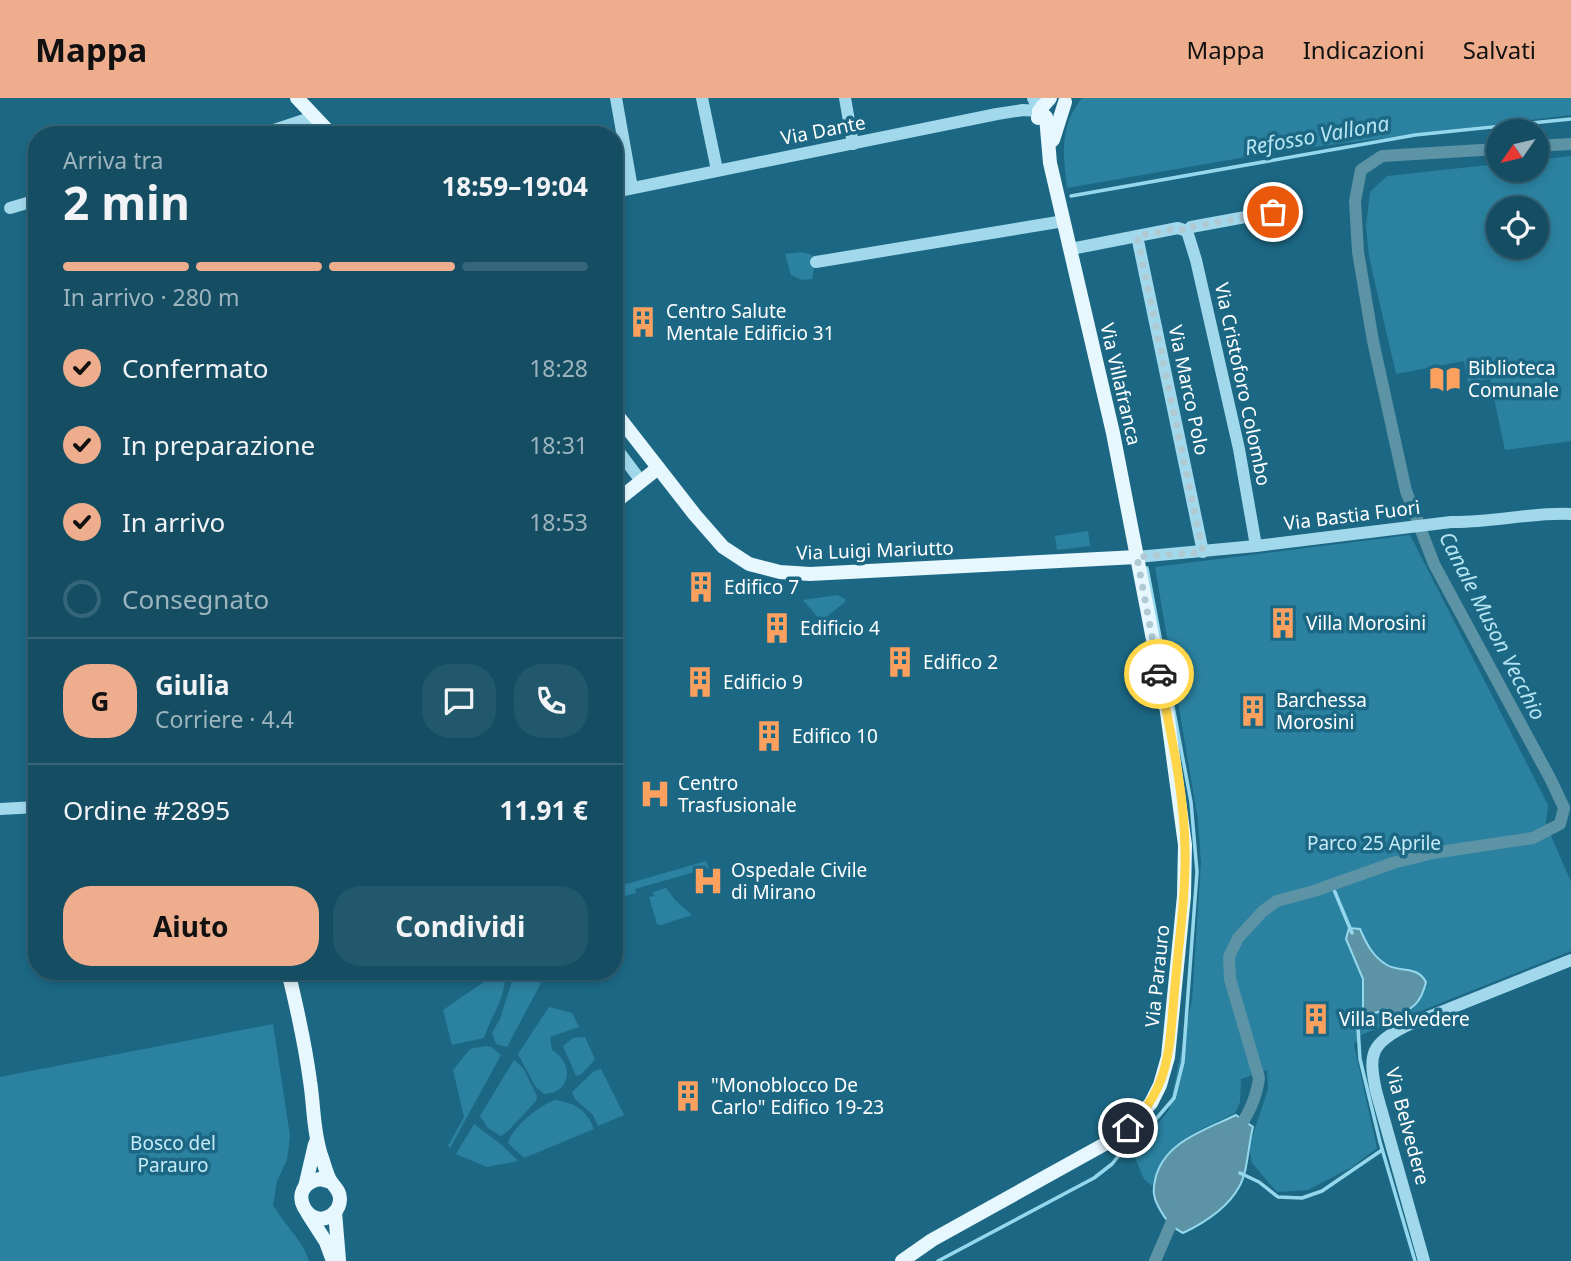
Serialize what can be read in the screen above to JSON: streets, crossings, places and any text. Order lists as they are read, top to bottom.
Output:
{
  "streets": {
    "main road": ["Via Villafranca", "Via Luigi Mariutto", "Via Parauro"],
    "street": [
      "Via Dante",
      "Via Cristoforo Colombo",
      "Via Marco Polo",
      "Via Bastia Fuori",
      "Via Belvedere"
    ]
  },
  "crossings": [
    ["Via Dante", "Via Villafranca"],
    ["Via Villafranca", "Via Bastia Fuori"],
    ["Via Villafranca", "Via Luigi Mariutto"],
    ["Via Villafranca", "Via Parauro"],
    ["Via Cristoforo Colombo", "Via Bastia Fuori"],
    ["Via Marco Polo", "Via Bastia Fuori"],
    ["Via Bastia Fuori", "Via Luigi Mariutto"],
    ["Via Bastia Fuori", "Via Parauro"],
    ["Via Luigi Mariutto", "Via Parauro"]
  ],
  "water": ["Refosso Vallona", "Canale Muson Vecchio"],
  "parks": ["Parco 25 Aprile", "Bosco del Parauro"],
  "places": {
    "building": [
      "Centro Salute Mentale Edificio 31",
      "Edifico 7",
      "Villa Morosini",
      "Edificio 4",
      "Edifico 2",
      "Edificio 9",
      "Barchessa Morosini",
      "Edifico 10",
      "Villa Belvedere",
      "\"Monoblocco De Carlo\" Edifico 19-23"
    ],
    "library": ["Biblioteca Comunale"],
    "hospital": ["Centro Trasfusionale", "Ospedale Civile di Mirano"]
  },
  "north": "bottom left",
  "page": {
    "header": "Mappa",
    "nav": ["Mappa", "Indicazioni", "Salvati"],
    "heading": ["2 min", "Arriva tra", "18:59–19:04"],
    "panel": [
      "Giulia",
      "Corriere · 4.4",
      "Ordine #2895",
      "11.91 €"
    ],
    "bar": "In arrivo · 280 m",
    "list": [
      ["Confermato", "18:28"],
      ["In preparazione", "18:31"],
      ["In arrivo", "18:53"],
      "Consegnato"
    ],
    "round": "G",
    "buttons": ["Aiuto", "Condividi"]
  }
}
